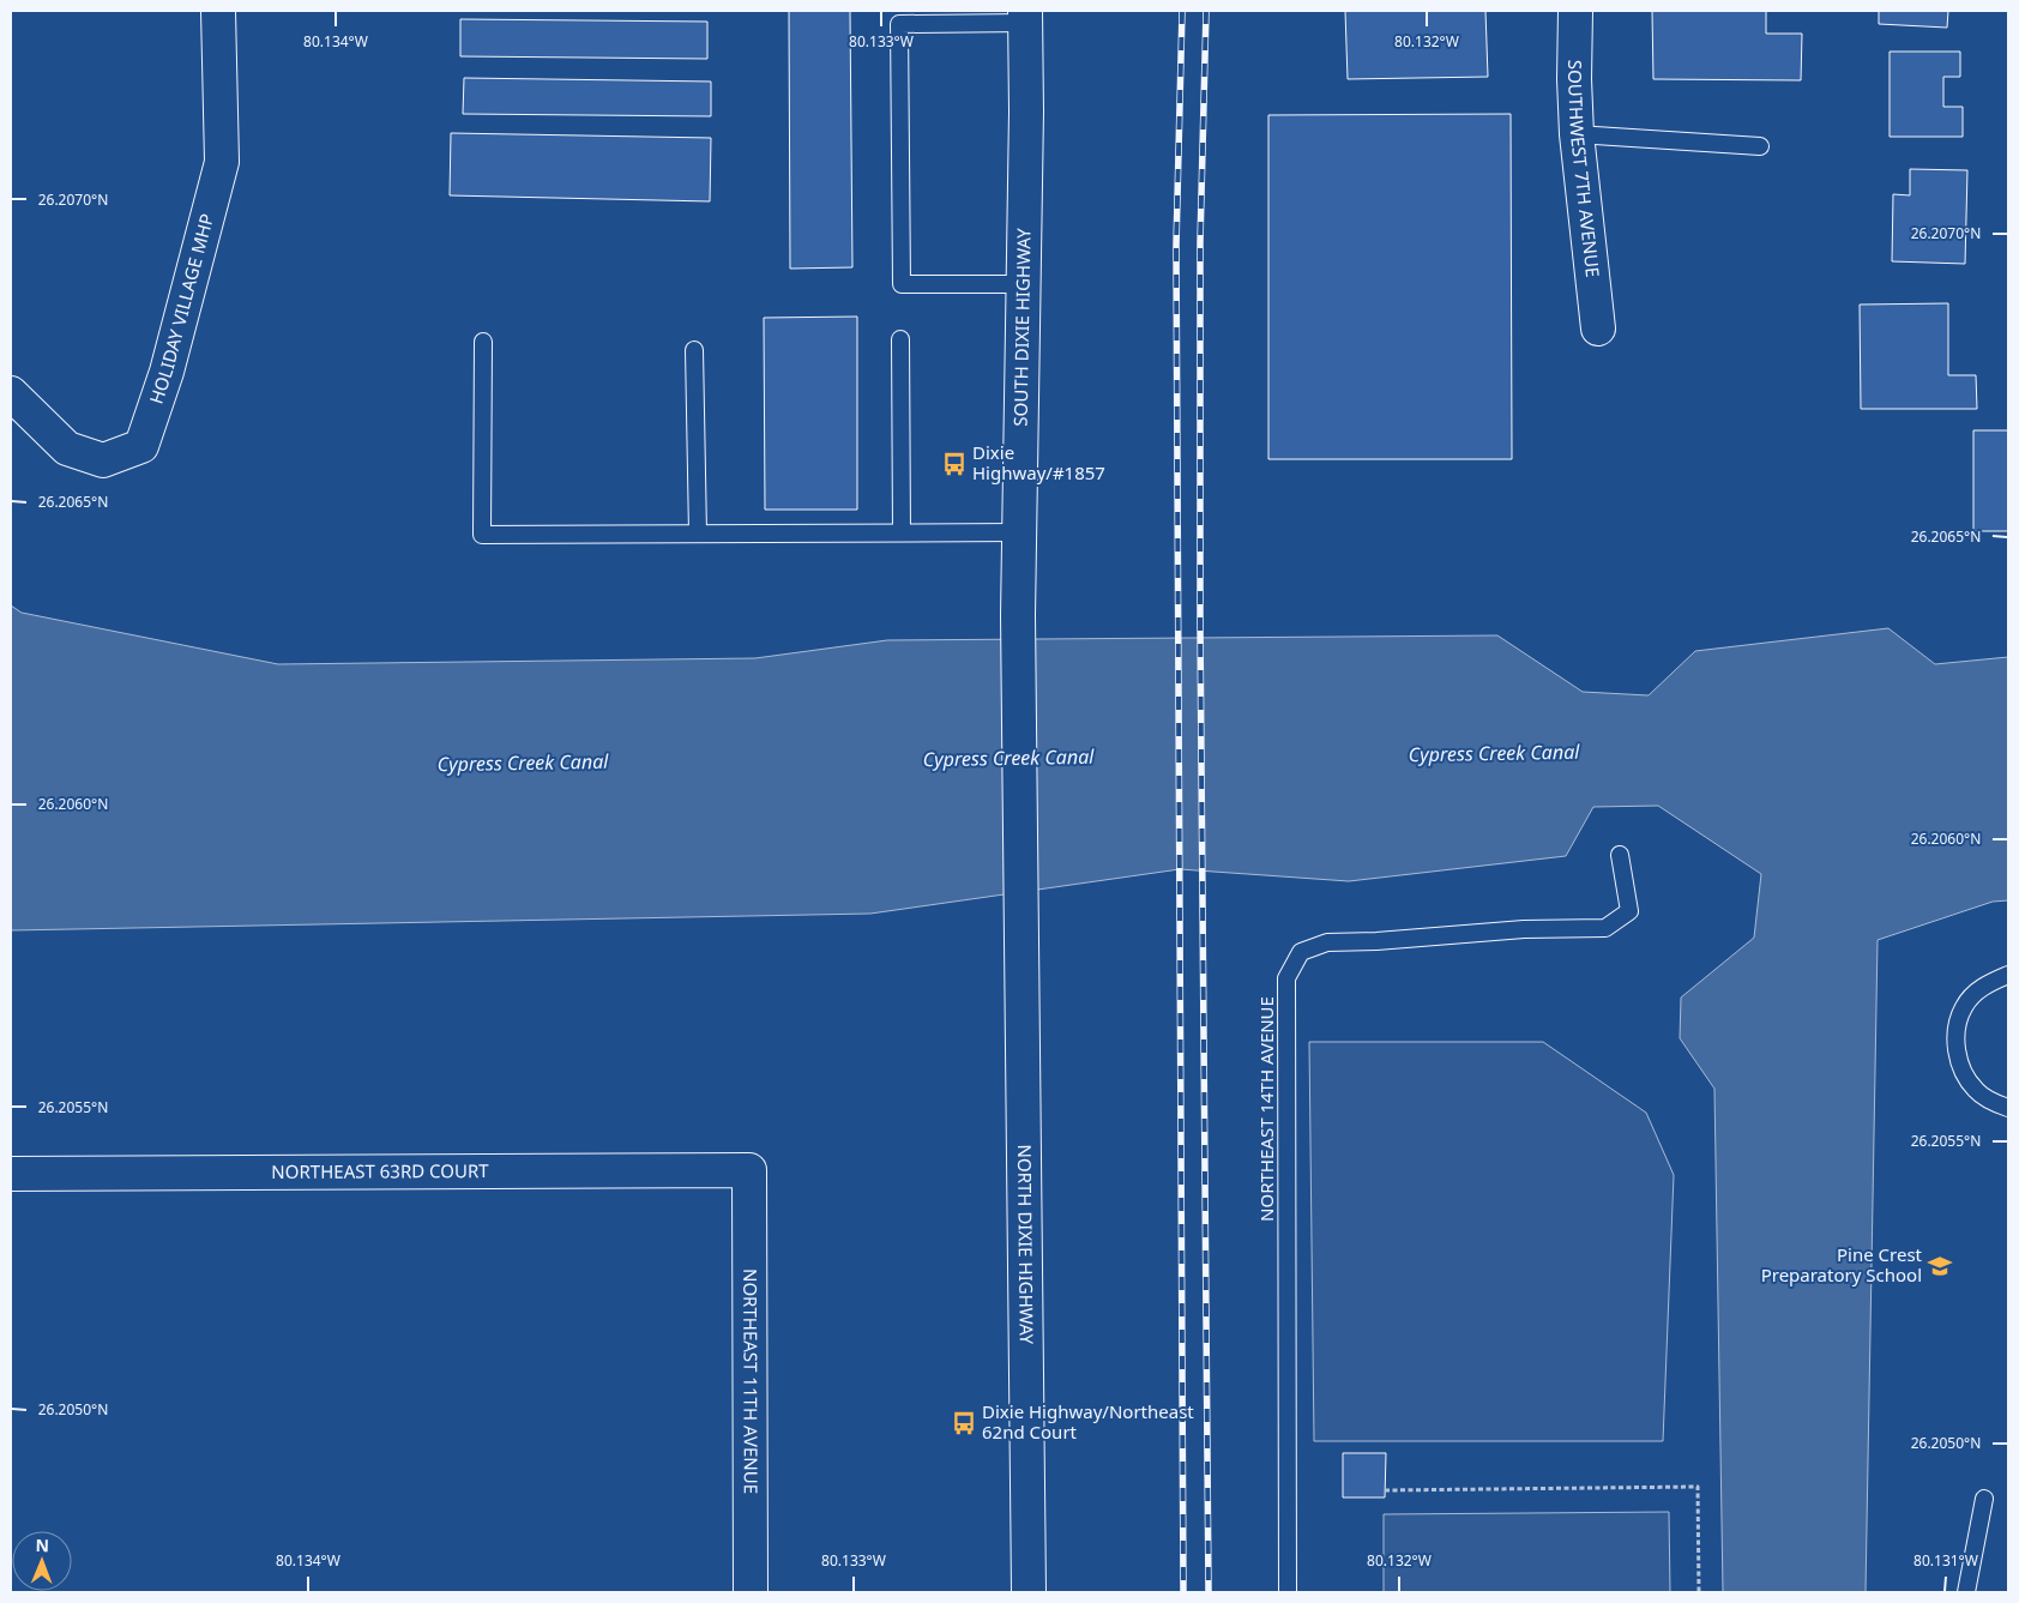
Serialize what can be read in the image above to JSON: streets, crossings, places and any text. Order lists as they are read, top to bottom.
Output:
{
  "streets": {
    "street": [
      "SOUTHWEST 7TH AVENUE",
      "HOLIDAY VILLAGE MHP",
      "SOUTH DIXIE HIGHWAY",
      "NORTHEAST 63RD COURT",
      "NORTH DIXIE HIGHWAY",
      "NORTHEAST 11TH AVENUE"
    ],
    "lane": ["NORTHEAST 14TH AVENUE"]
  },
  "crossings": [
    ["SOUTH DIXIE HIGHWAY", "NORTH DIXIE HIGHWAY"],
    ["NORTHEAST 63RD COURT", "NORTHEAST 11TH AVENUE"]
  ],
  "water": ["Cypress Creek Canal"],
  "places": {
    "bus stop": ["Dixie Highway/#1857", "Dixie Highway/Northeast 62nd Court"],
    "school or university": ["Pine Crest Preparatory School"]
  },
  "north": "top",
  "coordinates": [
    "80.134°W",
    "80.133°W",
    "80.132°W",
    "26.2070°N",
    "26.2065°N",
    "26.2060°N",
    "26.2055°N",
    "26.2050°N",
    "80.131°W"
  ]
}
